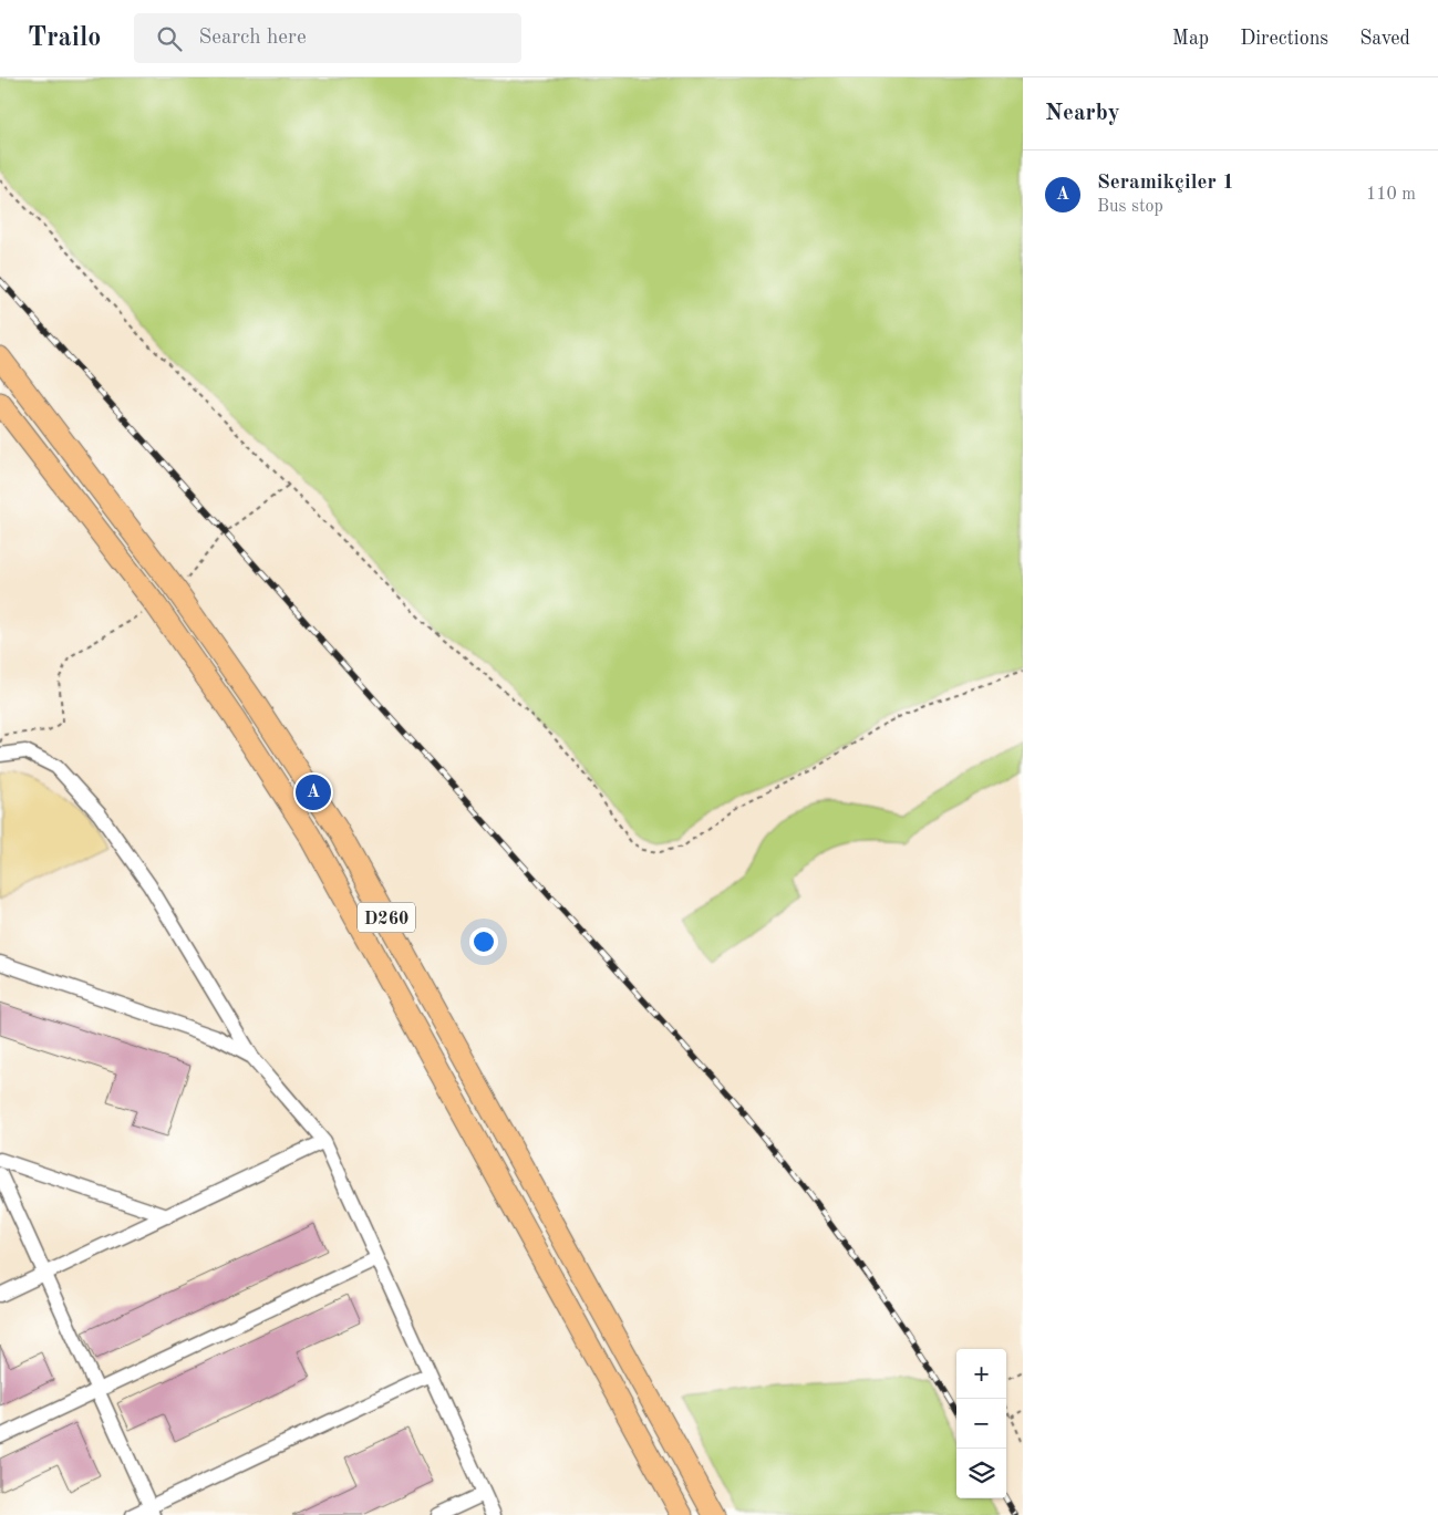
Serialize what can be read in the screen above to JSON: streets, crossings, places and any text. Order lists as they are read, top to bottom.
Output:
{
  "streets": {
    "highway": ["D260"]
  },
  "page": {
    "header": "Trailo",
    "search": "Search here",
    "nav": ["Map", "Directions", "Saved"],
    "heading": "Nearby",
    "list": [
      {
        "mark": "A",
        "name": "Seramikçiler 1",
        "note": "Bus stop",
        "value": "110 m"
      }
    ],
    "pins": "A",
    "map_buttons": ["+", "−"]
  }
}
